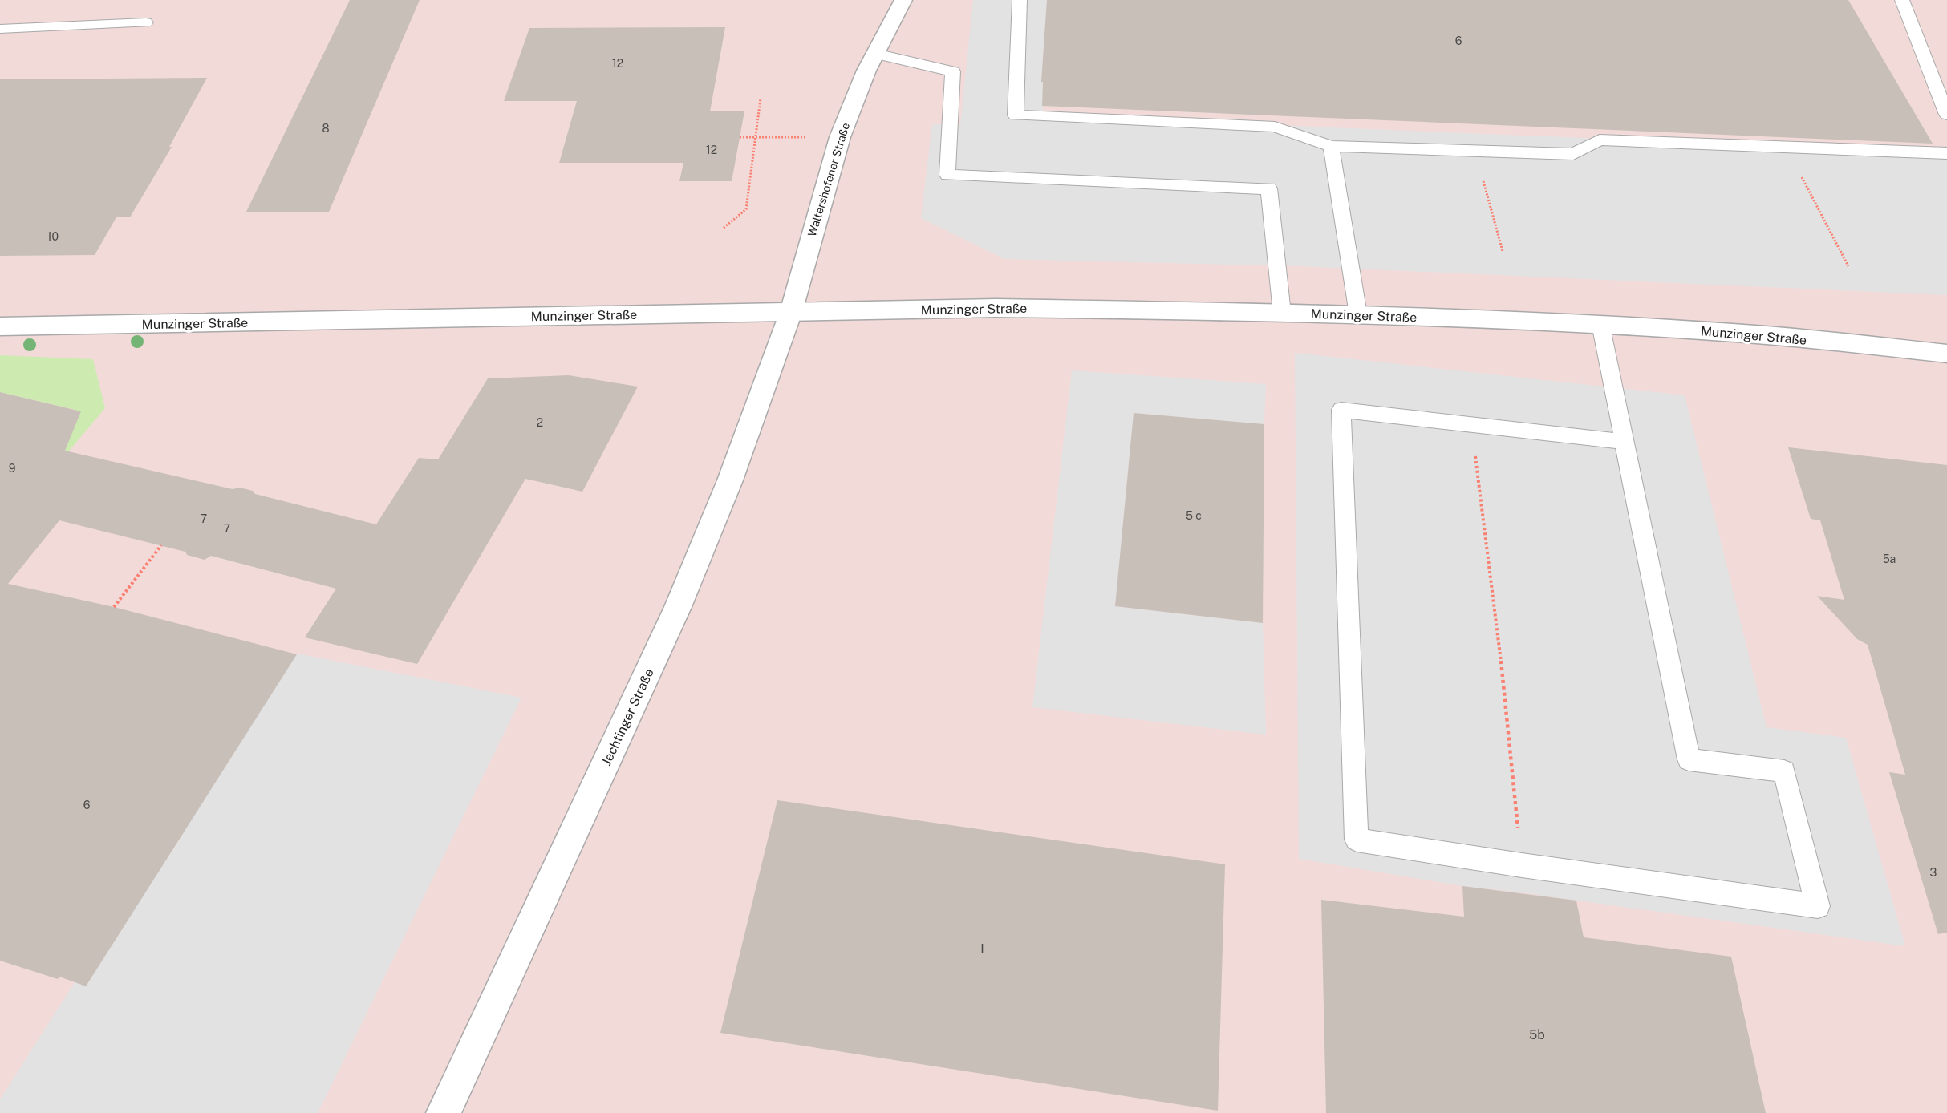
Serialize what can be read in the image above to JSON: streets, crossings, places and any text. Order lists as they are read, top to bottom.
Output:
{
  "streets": {
    "street": ["Waltershofener Straße", "Munzinger Straße", "Jechtinger Straße"]
  },
  "crossings": [
    ["Waltershofener Straße", "Munzinger Straße"],
    ["Waltershofener Straße", "Jechtinger Straße"],
    ["Munzinger Straße", "Jechtinger Straße"]
  ],
  "house_numbers": [
    "6",
    "12",
    "8",
    "12",
    "10",
    "2",
    "9",
    "5 c",
    "7",
    "7",
    "5a",
    "6",
    "3",
    "1",
    "5b"
  ]
}
